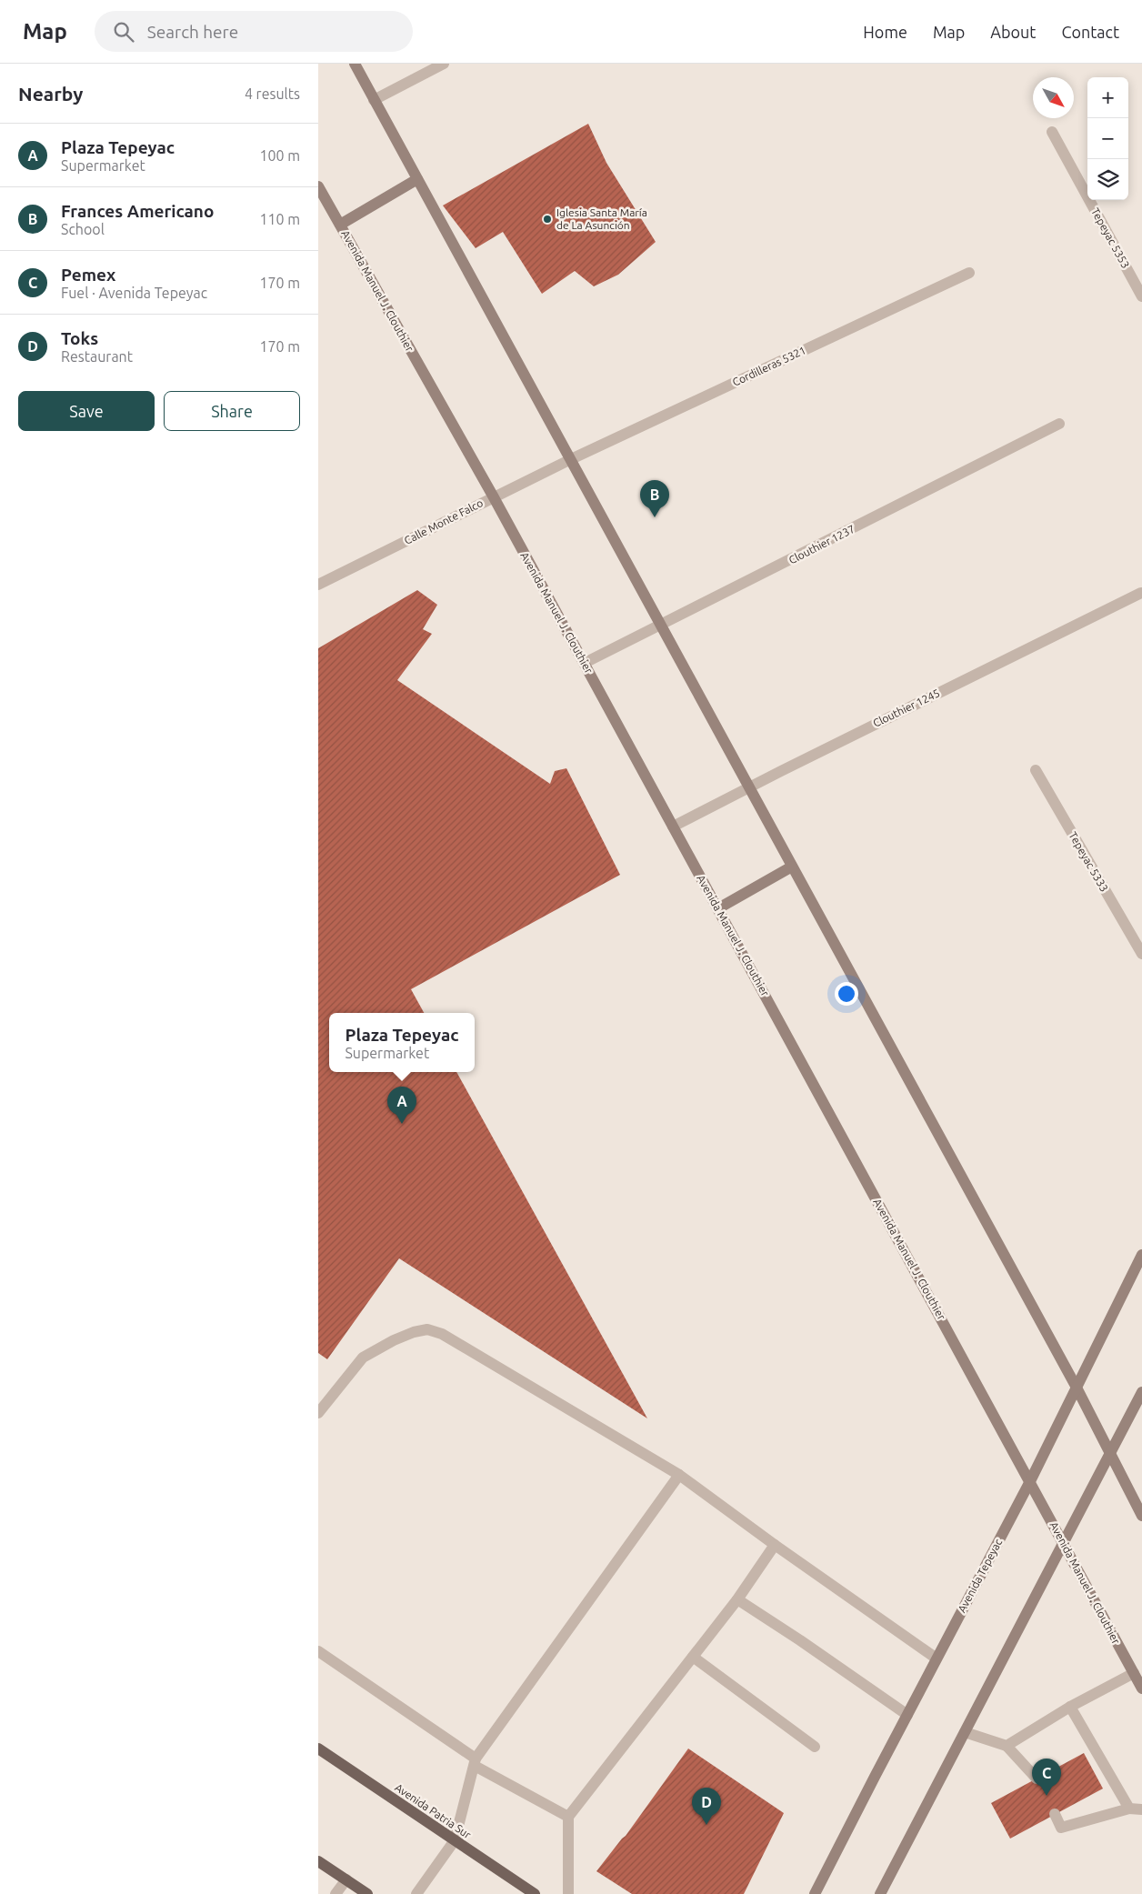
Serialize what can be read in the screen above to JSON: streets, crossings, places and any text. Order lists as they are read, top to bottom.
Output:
{
  "streets": {
    "main road": ["Avenida Manuel J. Clouthier", "Avenida Tepeyac", "Avenida Patria Sur"],
    "street": [
      "Tepeyac 5353",
      "Cordilleras 5321",
      "Calle Monte Falco",
      "Clouthier 1237",
      "Clouthier 1245",
      "Tepeyac 5333"
    ]
  },
  "crossings": [
    ["Avenida Manuel J. Clouthier", "Calle Monte Falco"],
    ["Avenida Manuel J. Clouthier", "Clouthier 1237"],
    ["Avenida Manuel J. Clouthier", "Clouthier 1245"],
    ["Avenida Manuel J. Clouthier", "Avenida Tepeyac"],
    ["Cordilleras 5321", "Calle Monte Falco"]
  ],
  "places": ["Iglesia Santa María de La Asunción"],
  "north": "bottom right",
  "page": {
    "header": "Map",
    "search": "Search here",
    "nav": [
      "Home",
      "Map",
      "About",
      "Contact"
    ],
    "heading": ["Nearby", "4 results"],
    "map_buttons": ["+", "−"],
    "list": [
      {
        "mark": "A",
        "name": "Plaza Tepeyac",
        "note": "Supermarket",
        "value": "100 m"
      },
      {
        "mark": "B",
        "name": "Frances Americano",
        "note": "School",
        "value": "110 m"
      },
      {
        "mark": "C",
        "name": "Pemex",
        "note": "Fuel · Avenida Tepeyac",
        "value": "170 m"
      },
      {
        "mark": "D",
        "name": "Toks",
        "note": "Restaurant",
        "value": "170 m"
      }
    ],
    "buttons": ["Save", "Share"],
    "pins": [
      "B",
      "A",
      "C",
      "D"
    ],
    "popup": ["Plaza Tepeyac", "Supermarket"]
  }
}
